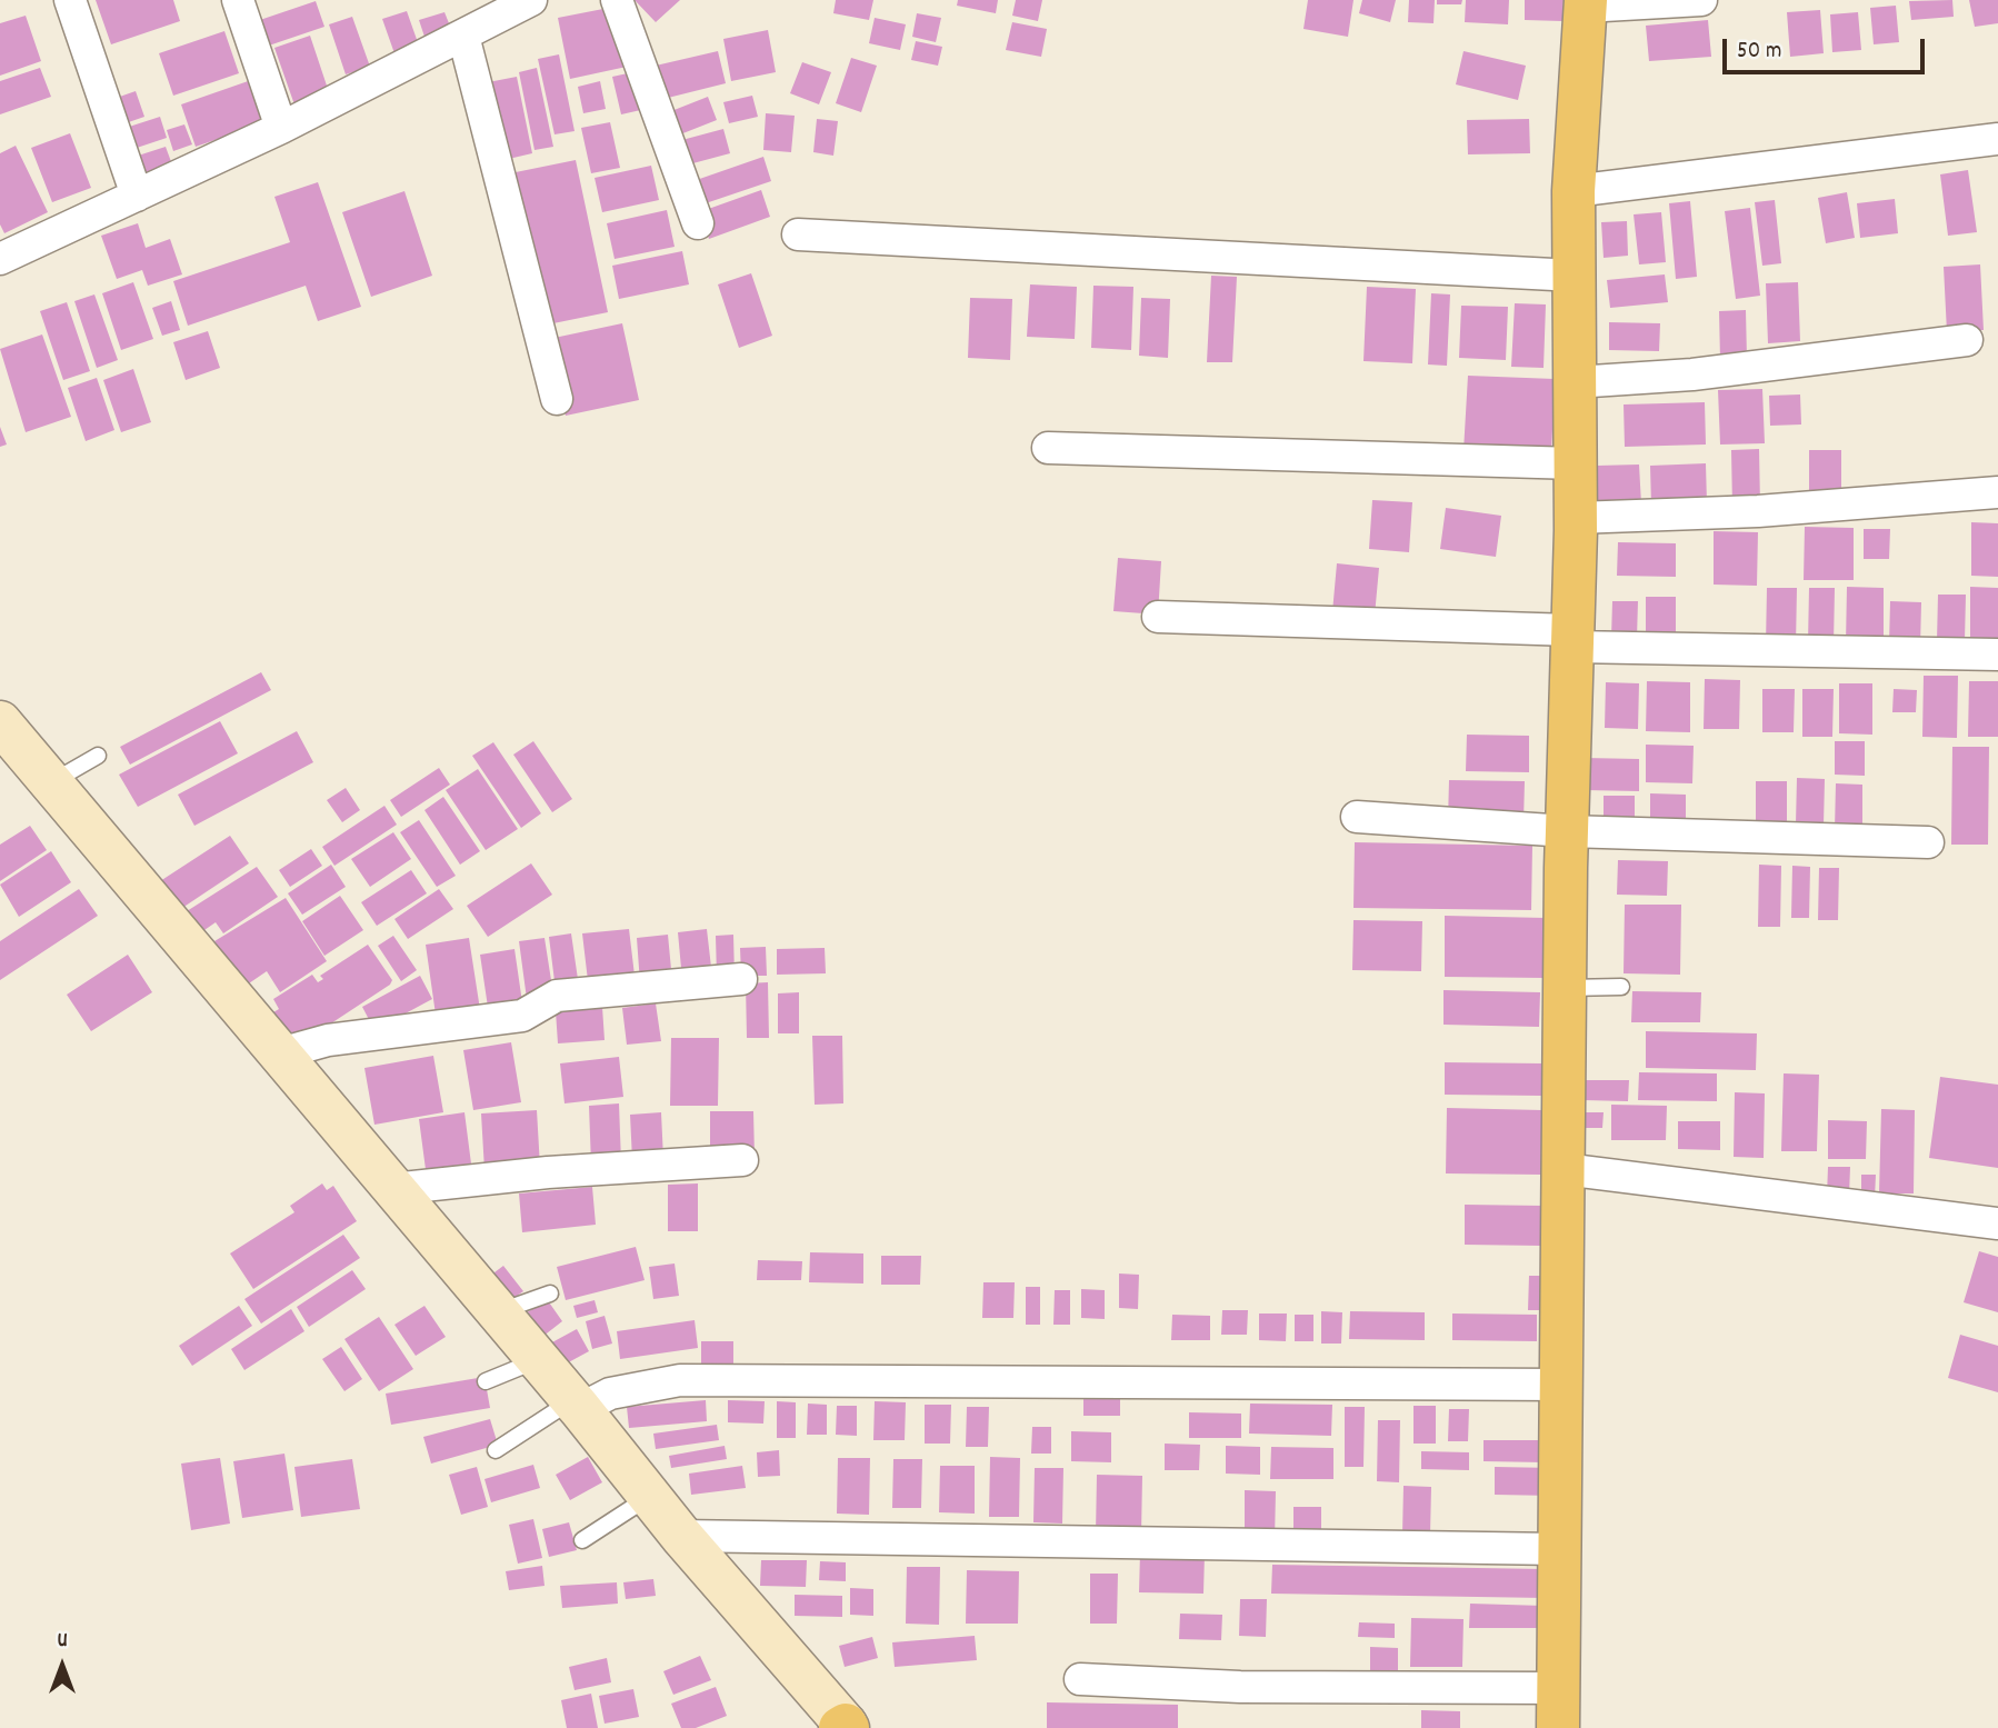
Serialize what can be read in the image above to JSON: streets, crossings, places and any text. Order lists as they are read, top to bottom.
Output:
{
  "scale_bar": "50 m",
  "north": "top"
}
